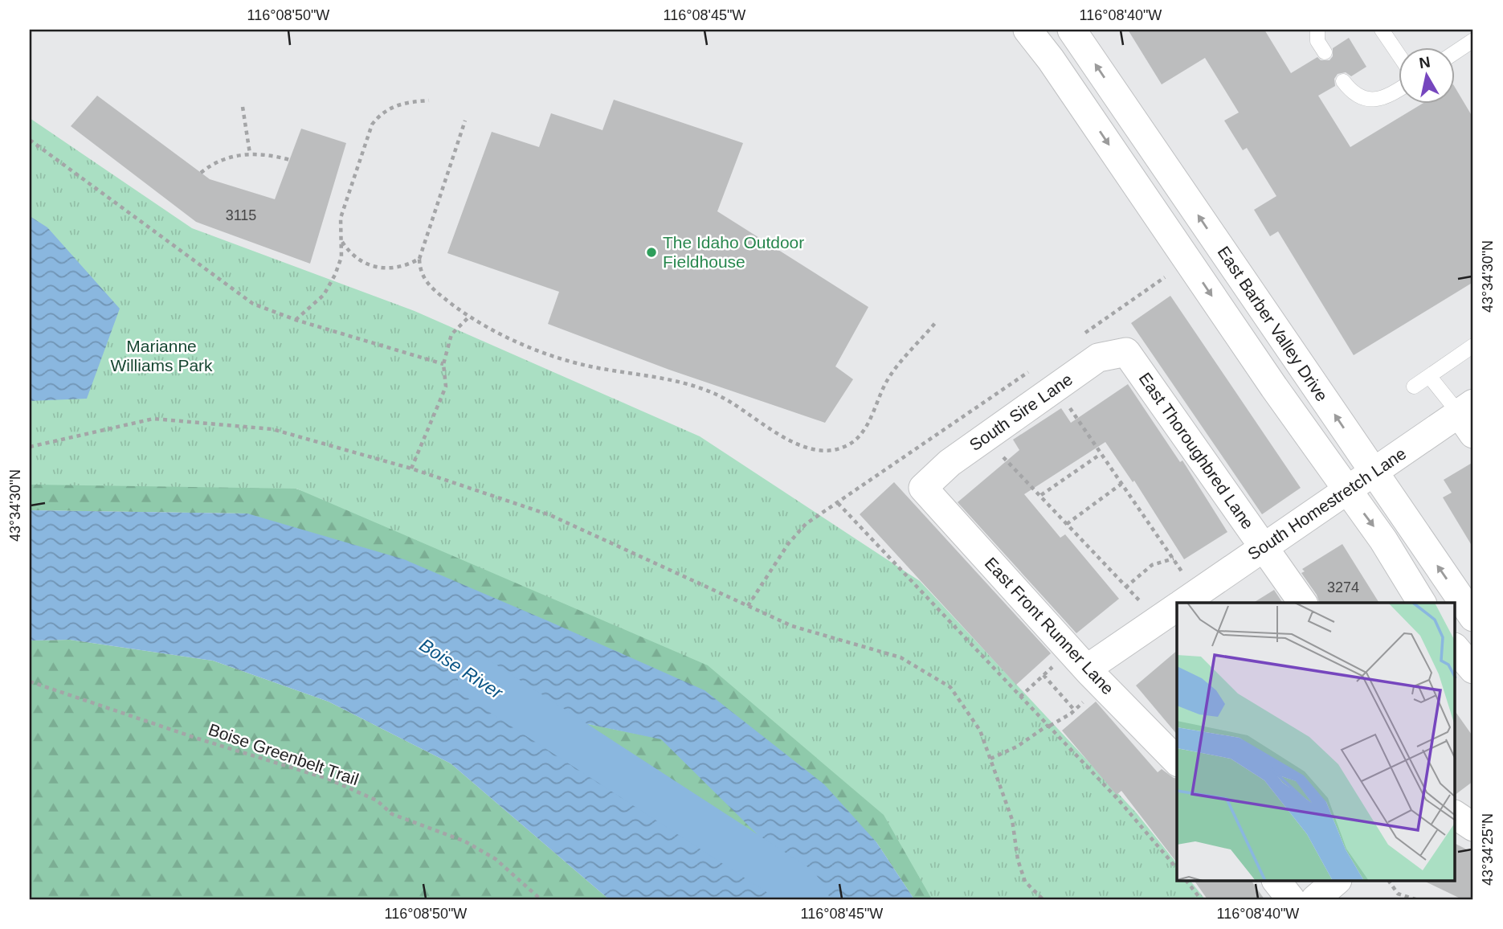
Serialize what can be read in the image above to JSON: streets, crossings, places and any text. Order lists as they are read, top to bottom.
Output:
{
  "streets": {
    "street": [
      "East Barber Valley Drive",
      "South Sire Lane",
      "East Thoroughbred Lane",
      "South Homestretch Lane",
      "East Front Runner Lane"
    ],
    "path": ["Boise Greenbelt Trail"]
  },
  "crossings": [
    ["East Barber Valley Drive", "South Homestretch Lane"],
    ["South Sire Lane", "East Thoroughbred Lane"],
    ["South Sire Lane", "East Front Runner Lane"],
    ["East Thoroughbred Lane", "South Homestretch Lane"],
    ["South Homestretch Lane", "East Front Runner Lane"]
  ],
  "water": ["Boise River"],
  "parks": ["Marianne Williams Park"],
  "places": ["The Idaho Outdoor Fieldhouse"],
  "house_numbers": ["3115", "3274"],
  "north": "top",
  "coordinates": [
    "116°08'50\"W",
    "116°08'45\"W",
    "116°08'40\"W",
    "43°34'30\"N",
    "43°34'25\"N"
  ]
}
